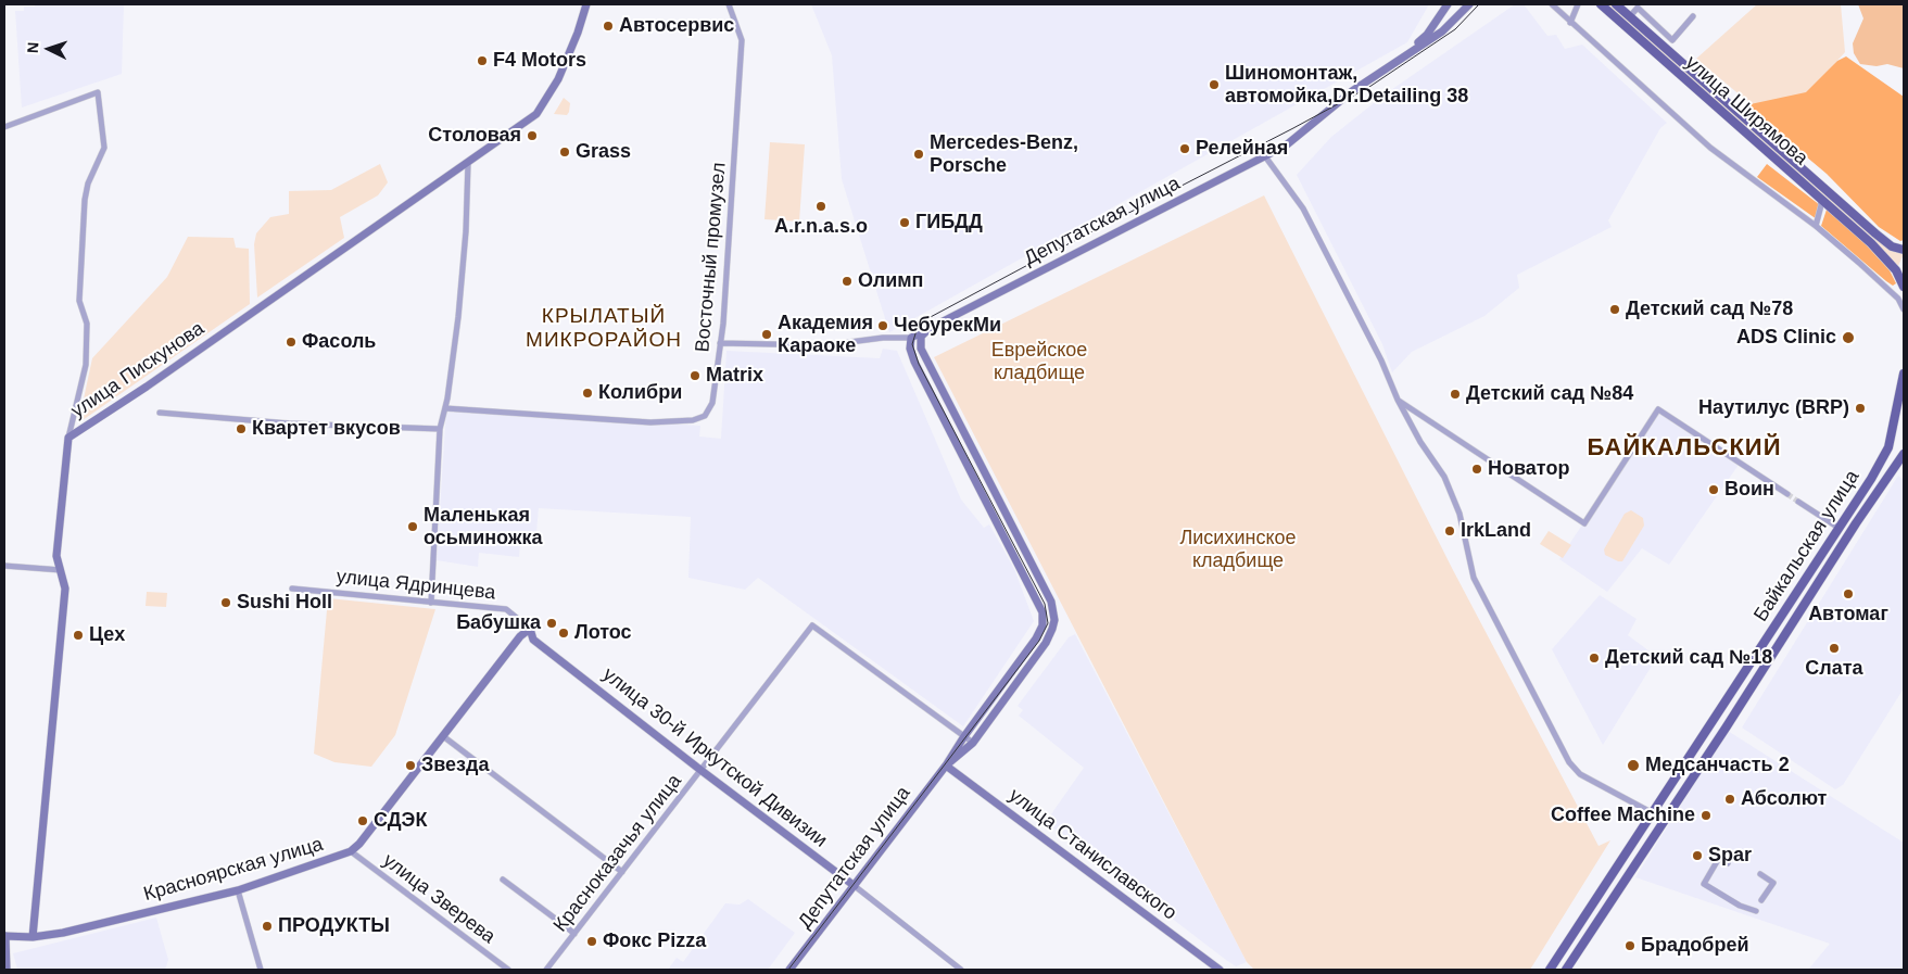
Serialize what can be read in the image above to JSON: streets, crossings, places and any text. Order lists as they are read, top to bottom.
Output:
{
  "streets": {
    "main road": [
      "улица Ширямова",
      "Депутатская улица",
      "улица Пискунова",
      "Байкальская улица",
      "улица 30-й Иркутской Дивизии",
      "улица Станиславского",
      "Красноярская улица"
    ],
    "street": [
      "Восточный промузел",
      "улица Ядринцева",
      "Красноказачья улица",
      "улица Зверева"
    ]
  },
  "crossings": [
    ["Депутатская улица", "улица 30-й Иркутской Дивизии"],
    ["Депутатская улица", "Красноказачья улица"],
    ["Депутатская улица", "улица Станиславского"],
    ["улица Пискунова", "Красноярская улица"],
    ["улица Ядринцева", "улица 30-й Иркутской Дивизии"],
    ["улица Ядринцева", "Красноярская улица"],
    ["улица 30-й Иркутской Дивизии", "Красноказачья улица"],
    ["улица 30-й Иркутской Дивизии", "Красноярская улица"],
    ["Красноярская улица", "улица Зверева"]
  ],
  "districts": ["КРЫЛАТЫЙ МИКРОРАЙОН", "БАЙКАЛЬСКИЙ"],
  "parks": ["Еврейское кладбище", "Лисихинское кладбище"],
  "places": [
    "Автосервис",
    "F4 Motors",
    "Шиномонтаж, автомойка,Dr.Detailing 38",
    "Столовая",
    "Релейная",
    "Grass",
    "Mercedes-Benz, Porsche",
    "A.r.n.a.s.o",
    "ГИБДД",
    "Олимп",
    "Детский сад №78",
    "ЧебурекМи",
    "Академия Караоке",
    "ADS Clinic",
    "Фасоль",
    "Matrix",
    "Колибри",
    "Детский сад №84",
    "Наутилус (BRP)",
    "Квартет вкусов",
    "Новатор",
    "Воин",
    "Маленькая осьминожка",
    "IrkLand",
    "Автомаг",
    "Sushi Holl",
    "Бабушка",
    "Лотос",
    "Цех",
    "Слата",
    "Детский сад №18",
    "Звезда",
    "Медсанчасть 2",
    "Абсолют",
    "Coffee Machine",
    "СДЭК",
    "Spar",
    "ПРОДУКТЫ",
    "Фокс Pizza",
    "Брадобрей"
  ],
  "north": "left"
}
